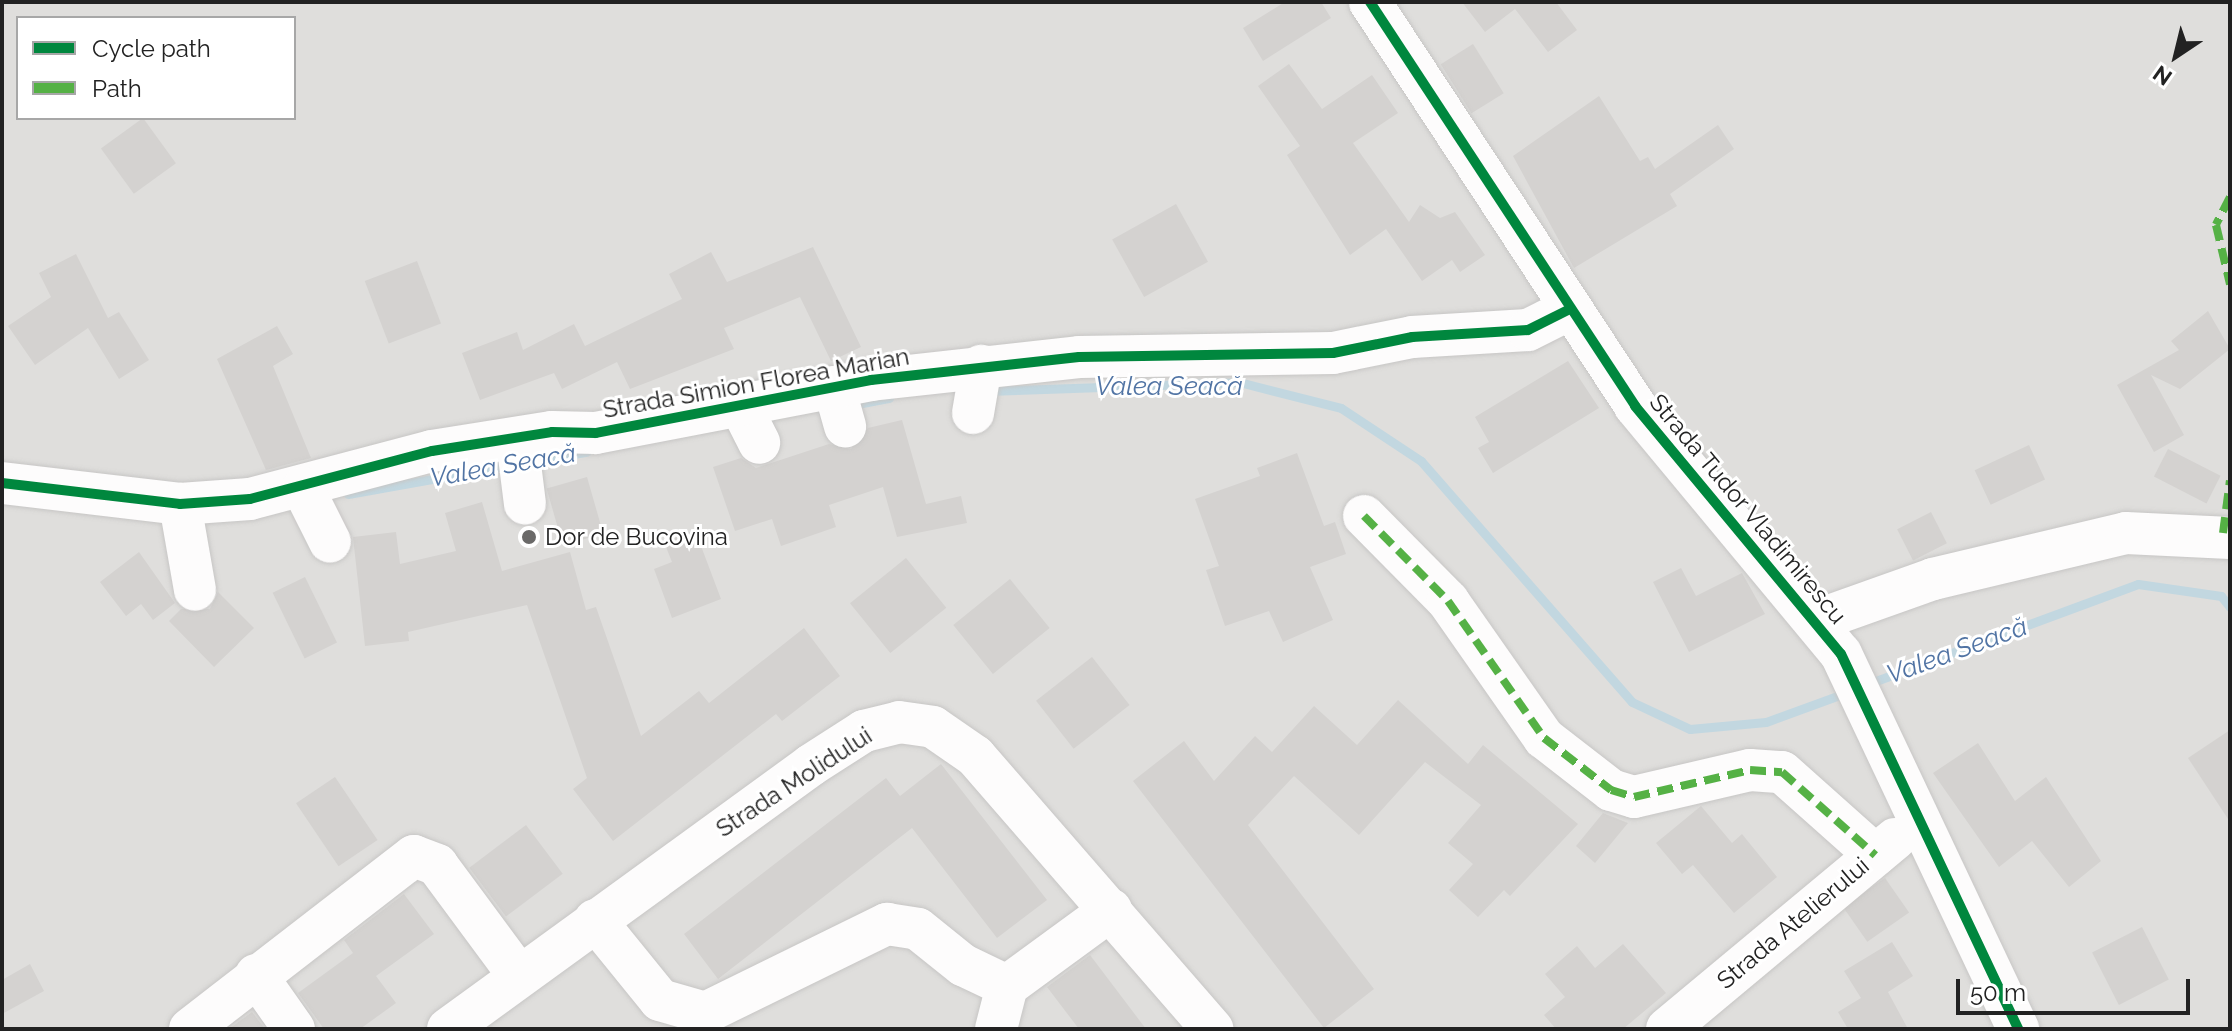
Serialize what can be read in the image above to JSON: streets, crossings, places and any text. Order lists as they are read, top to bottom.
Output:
{
  "streets": {
    "street": [
      "Strada Simion Florea Marian",
      "Strada Tudor Vladimirescu",
      "Strada Molidului",
      "Strada Atelierului"
    ]
  },
  "crossings": [
    ["Strada Simion Florea Marian", "Strada Tudor Vladimirescu"],
    ["Strada Tudor Vladimirescu", "Strada Atelierului"]
  ],
  "water": ["Valea Seacă"],
  "places": ["Dor de Bucovina"],
  "legend": ["Cycle path", "Path"],
  "scale_bar": "50 m",
  "north": "bottom left"
}
